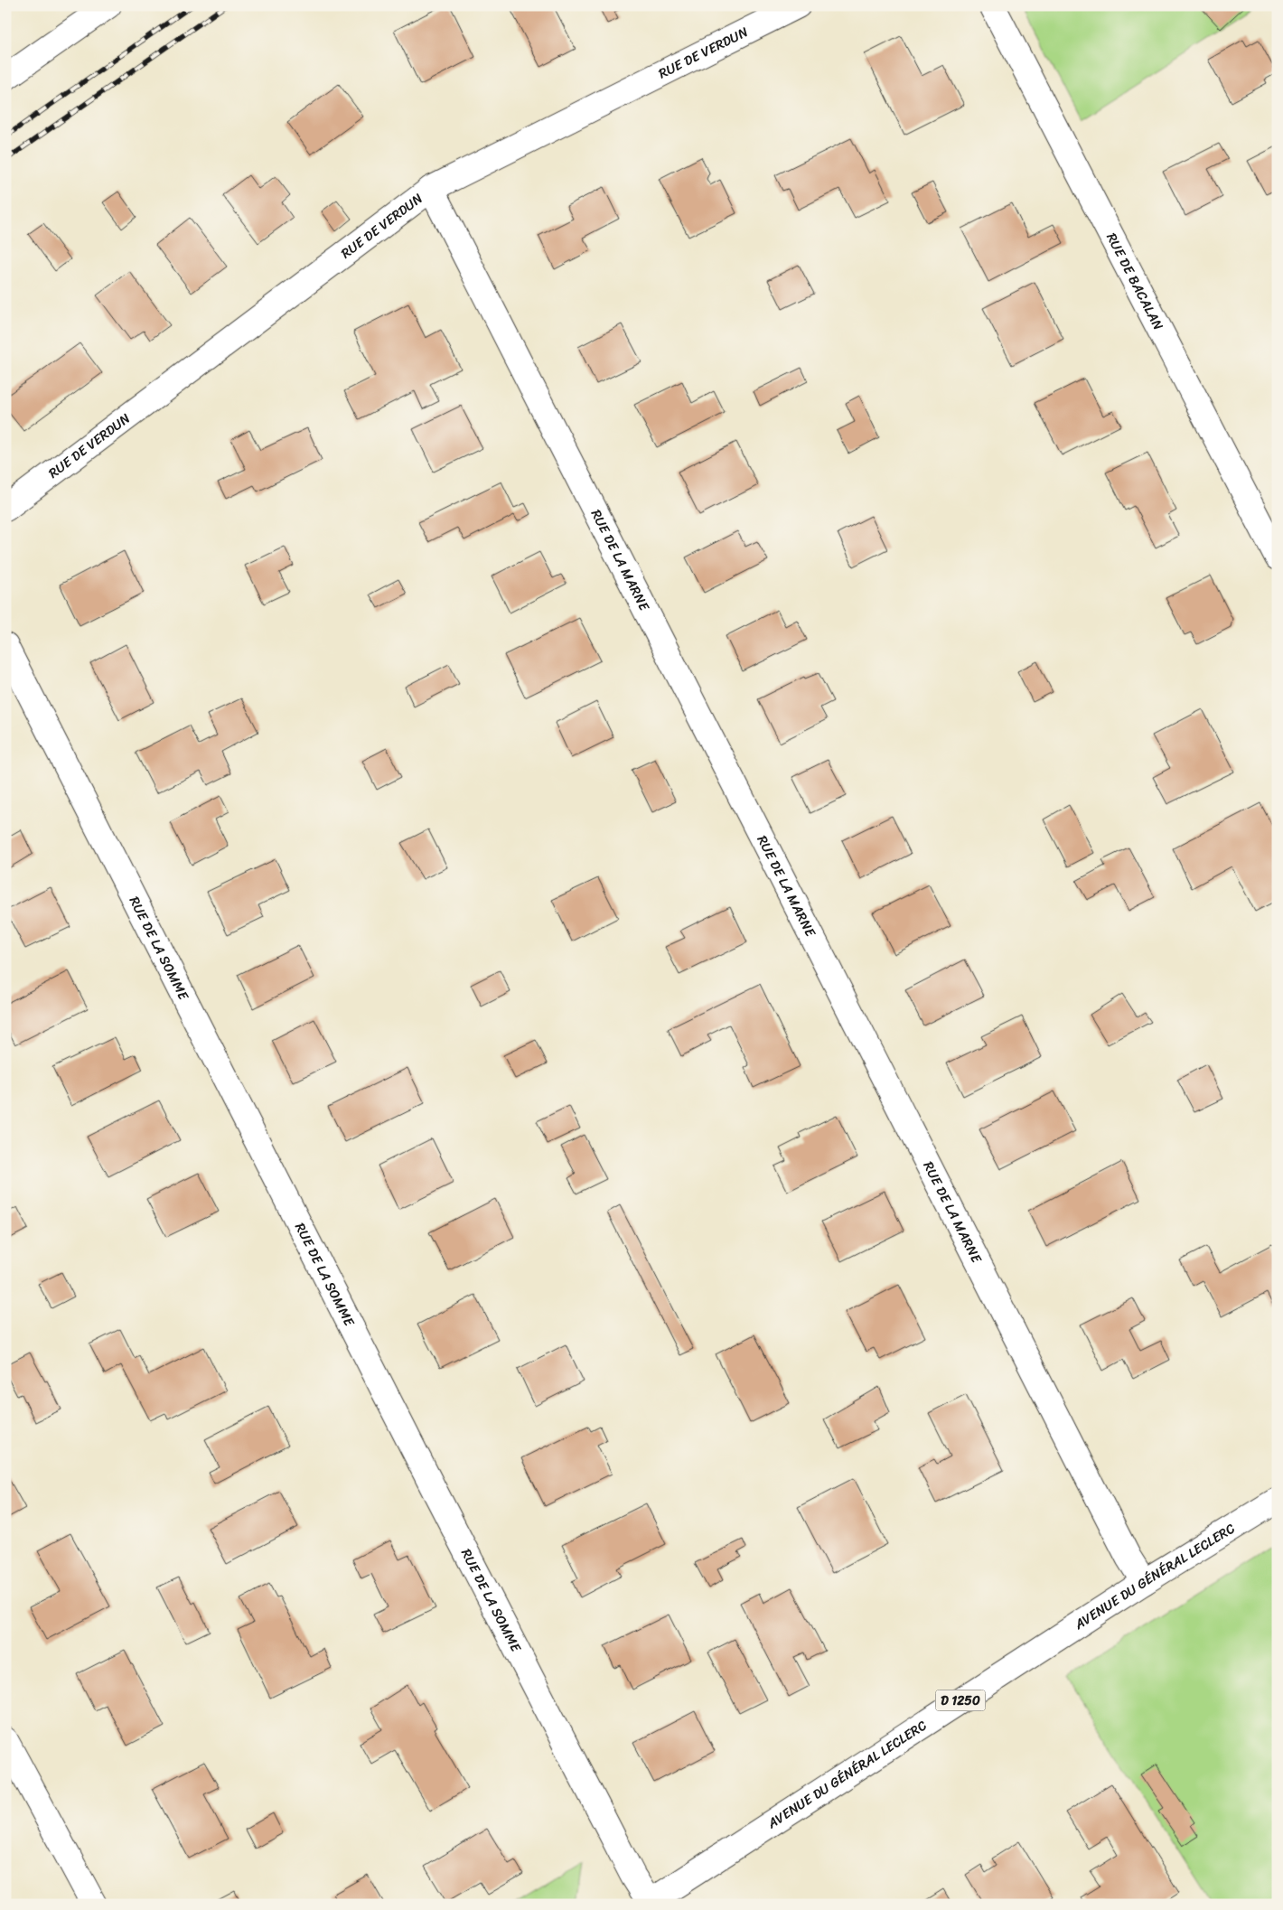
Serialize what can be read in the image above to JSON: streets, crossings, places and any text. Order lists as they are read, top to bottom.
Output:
{
  "streets": {
    "street": [
      "RUE DE VERDUN",
      "RUE DE BACALAN",
      "RUE DE LA MARNE",
      "RUE DE LA SOMME",
      "AVENUE DU GÉNÉRAL LECLERC",
      "D 1250"
    ]
  },
  "crossings": [
    ["RUE DE VERDUN", "RUE DE LA MARNE"],
    ["RUE DE LA MARNE", "AVENUE DU GÉNÉRAL LECLERC"],
    ["RUE DE LA SOMME", "AVENUE DU GÉNÉRAL LECLERC"]
  ]
}
